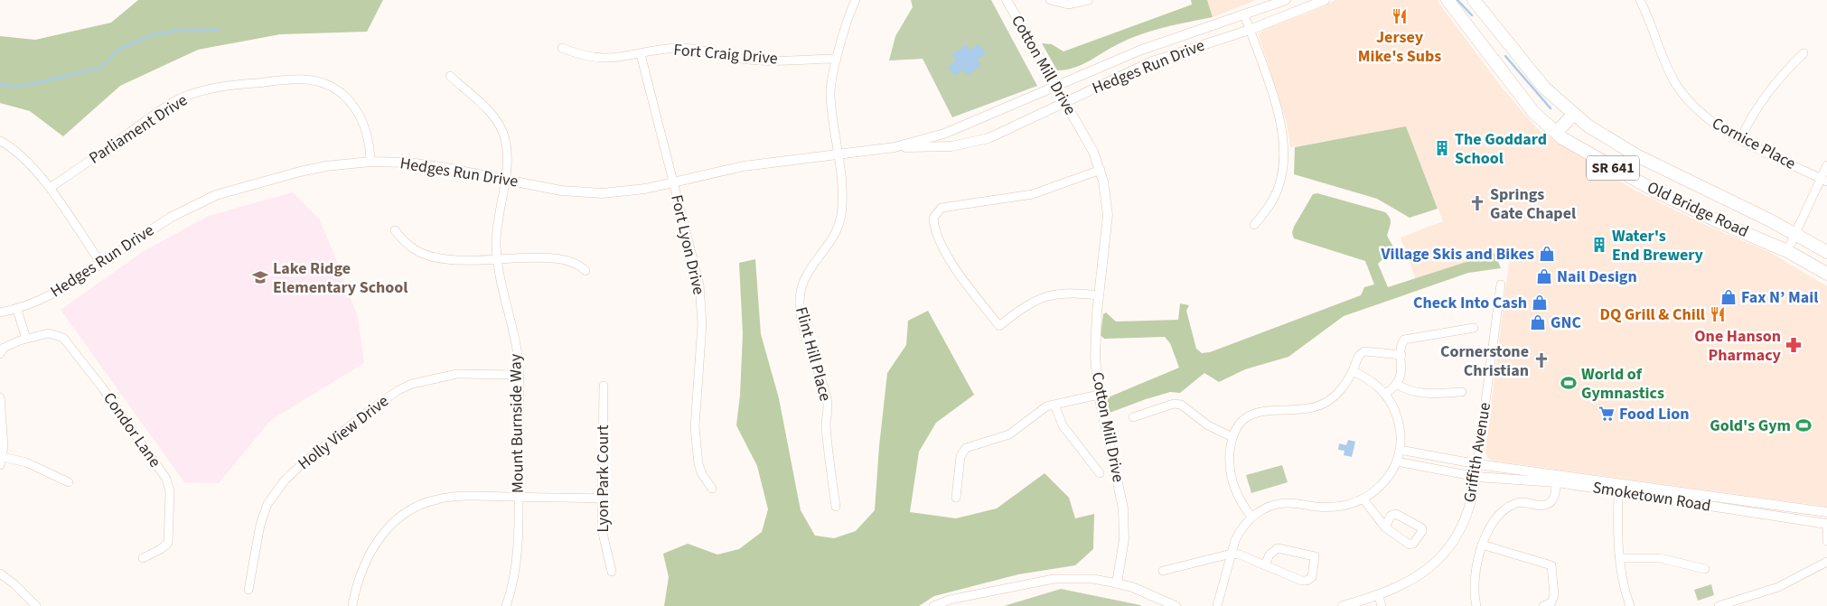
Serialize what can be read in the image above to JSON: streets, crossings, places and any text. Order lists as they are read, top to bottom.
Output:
{
  "streets": {
    "main road": ["SR 641", "Old Bridge Road"],
    "street": [
      "Fort Craig Drive",
      "Cotton Mill Drive",
      "Hedges Run Drive",
      "Parliament Drive",
      "Cornice Place",
      "Fort Lyon Drive",
      "Flint Hill Place",
      "Mount Burnside Way",
      "Condor Lane",
      "Holly View Drive",
      "Griffith Avenue",
      "Lyon Park Court",
      "Smoketown Road"
    ]
  },
  "crossings": [
    ["Fort Craig Drive", "Fort Lyon Drive"],
    ["Fort Craig Drive", "Flint Hill Place"],
    ["Cotton Mill Drive", "Hedges Run Drive"],
    ["Hedges Run Drive", "Parliament Drive"],
    ["Hedges Run Drive", "Fort Lyon Drive"],
    ["Hedges Run Drive", "Flint Hill Place"],
    ["Hedges Run Drive", "Mount Burnside Way"],
    ["Mount Burnside Way", "Holly View Drive"],
    ["Griffith Avenue", "Smoketown Road"]
  ],
  "places": {
    "restaurant": ["Jersey Mike's Subs", "DQ Grill & Chill"],
    "building": ["The Goddard School", "Water's End Brewery"],
    "church": ["Springs Gate Chapel", "Cornerstone Christian"],
    "shop": [
      "Village Skis and Bikes",
      "Nail Design",
      "Fax N’ Mail",
      "Check Into Cash",
      "GNC"
    ],
    "school or university": ["Lake Ridge Elementary School"],
    "pharmacy": ["One Hanson Pharmacy"],
    "sports": ["World of Gymnastics", "Gold's Gym"],
    "supermarket": ["Food Lion"]
  }
}
